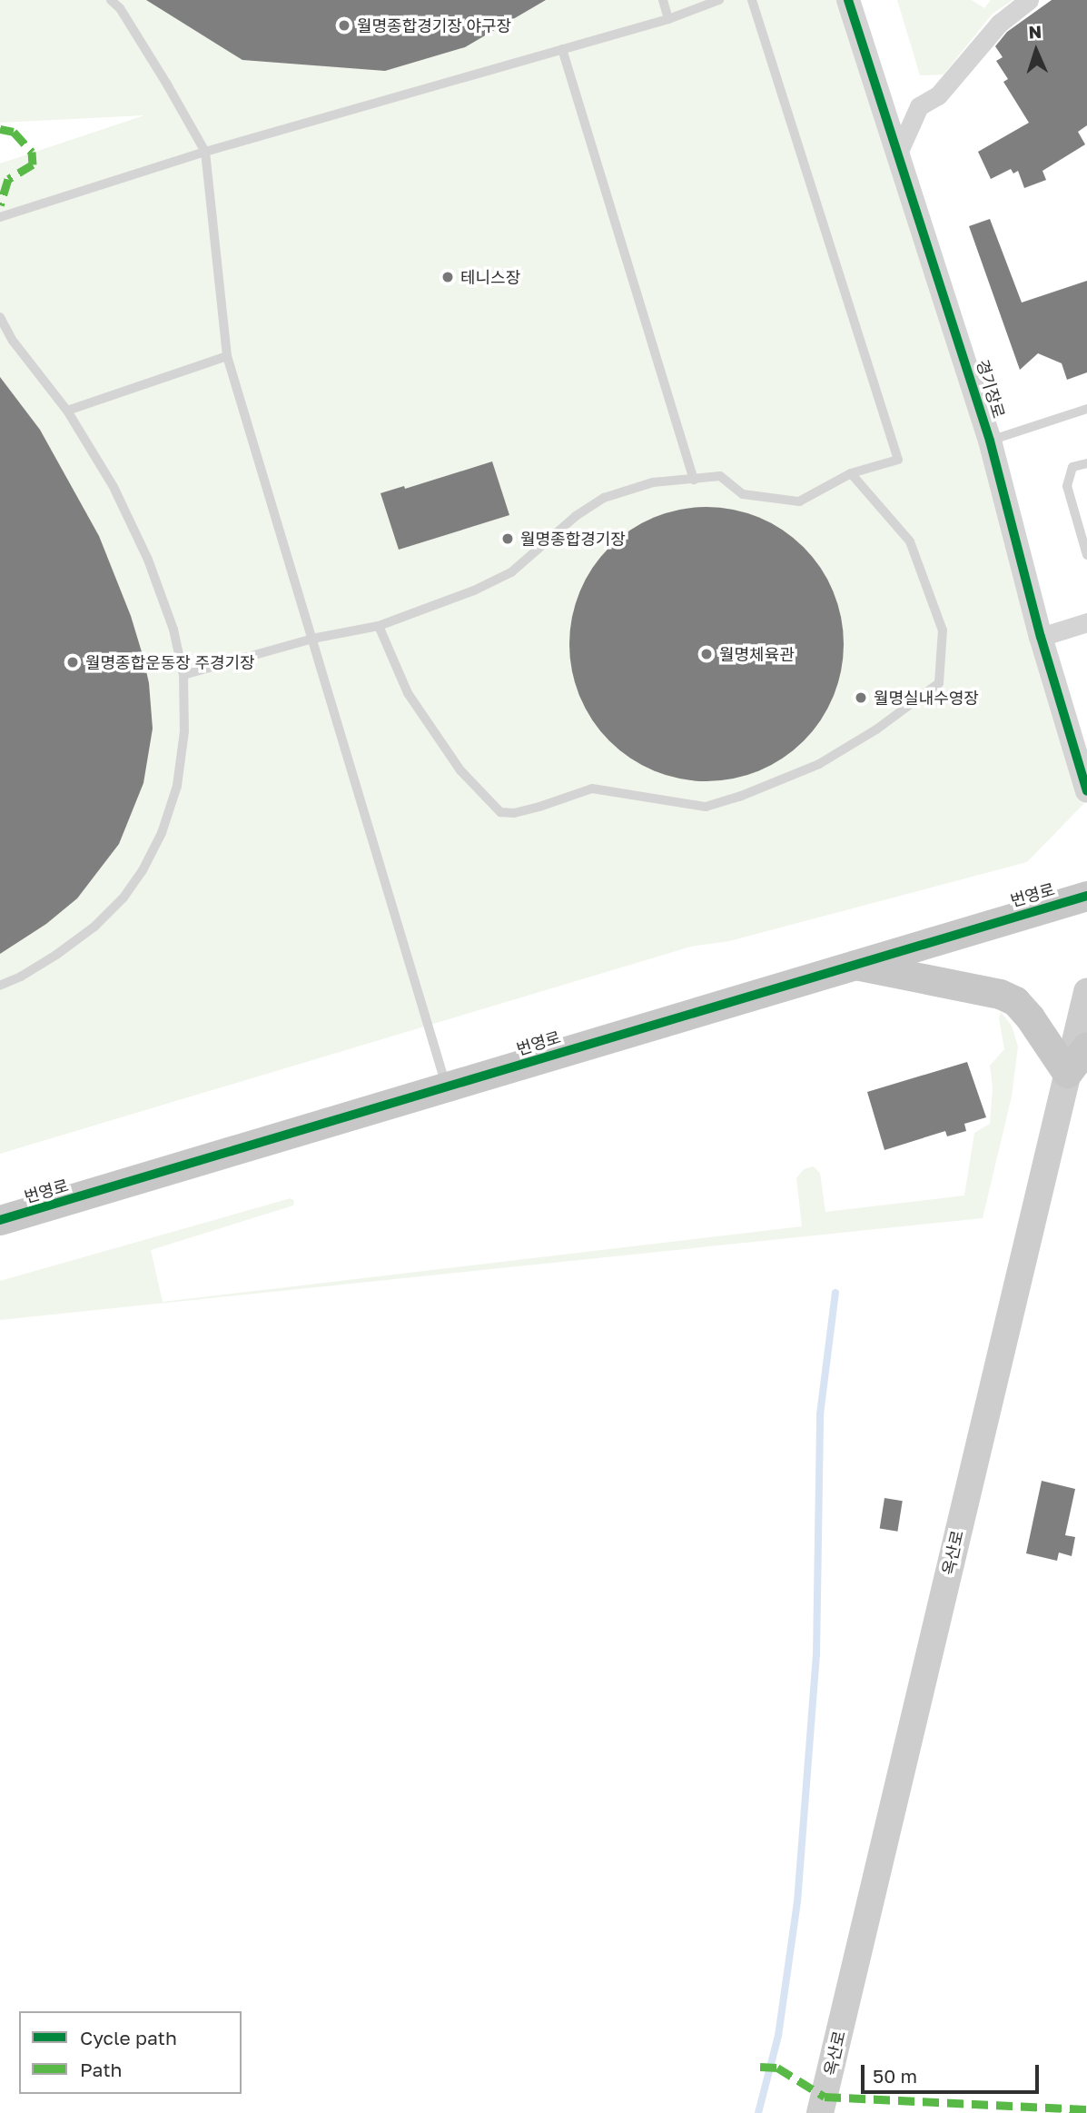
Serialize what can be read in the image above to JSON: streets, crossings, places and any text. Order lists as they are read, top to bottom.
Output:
{
  "streets": {
    "main road": ["번영로", "옥산로"],
    "street": ["경기장로"]
  },
  "places": [
    "월명종합경기장 야구장",
    "테니스장",
    "월명종합경기장",
    "월명체육관",
    "월명종합운동장 주경기장",
    "월명실내수영장"
  ],
  "legend": ["Cycle path", "Path"],
  "scale_bar": "50 m",
  "north": "top"
}
